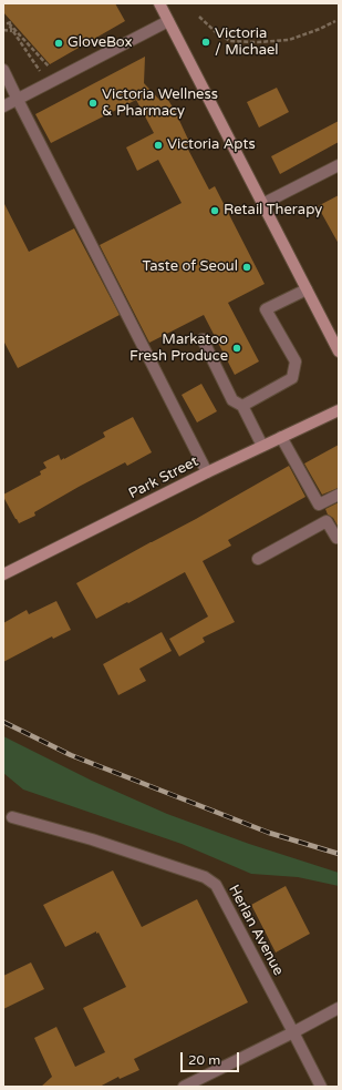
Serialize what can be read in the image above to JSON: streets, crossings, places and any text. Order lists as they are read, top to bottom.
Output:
{
  "streets": {
    "main road": ["Park Street"],
    "street": ["Herlan Avenue"]
  },
  "places": [
    "Victoria / Michael",
    "GloveBox",
    "Victoria Wellness & Pharmacy",
    "Victoria Apts",
    "Retail Therapy",
    "Taste of Seoul",
    "Markatoo Fresh Produce"
  ],
  "scale_bar": "20 m"
}
